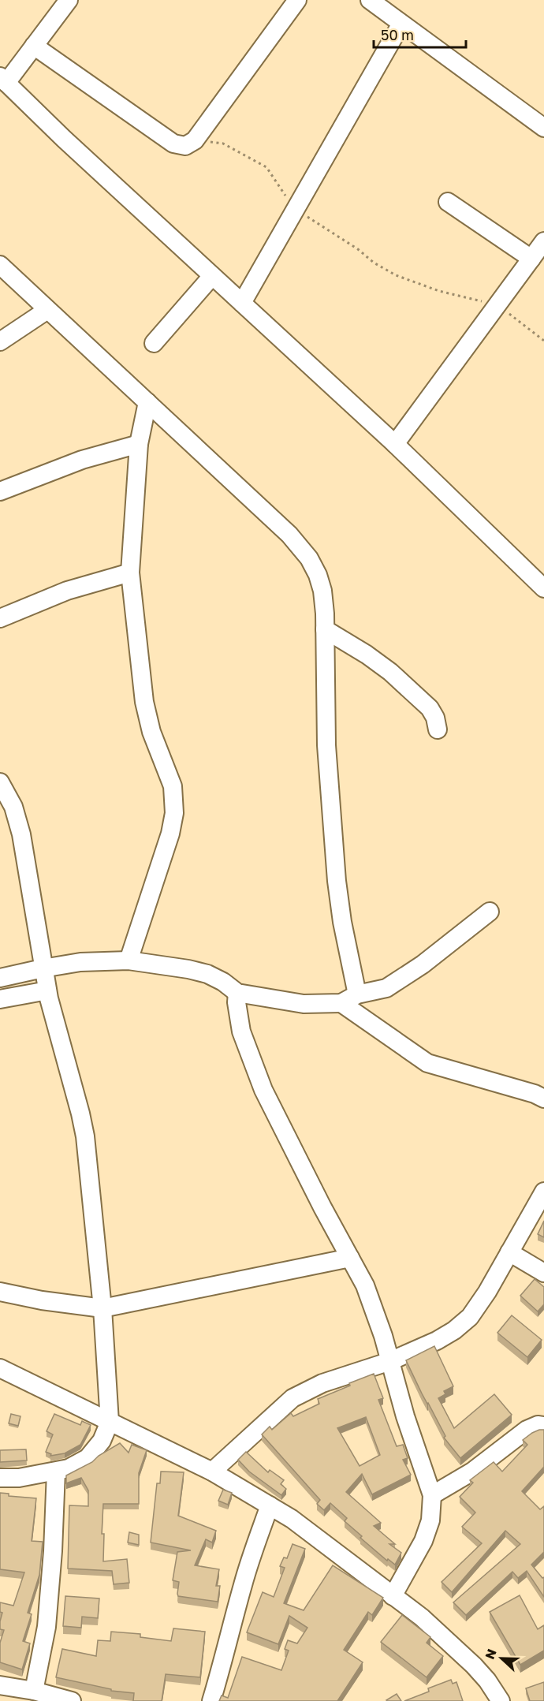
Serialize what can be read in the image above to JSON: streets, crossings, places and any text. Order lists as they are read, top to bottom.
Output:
{
  "scale_bar": "50 m",
  "north": "left"
}
